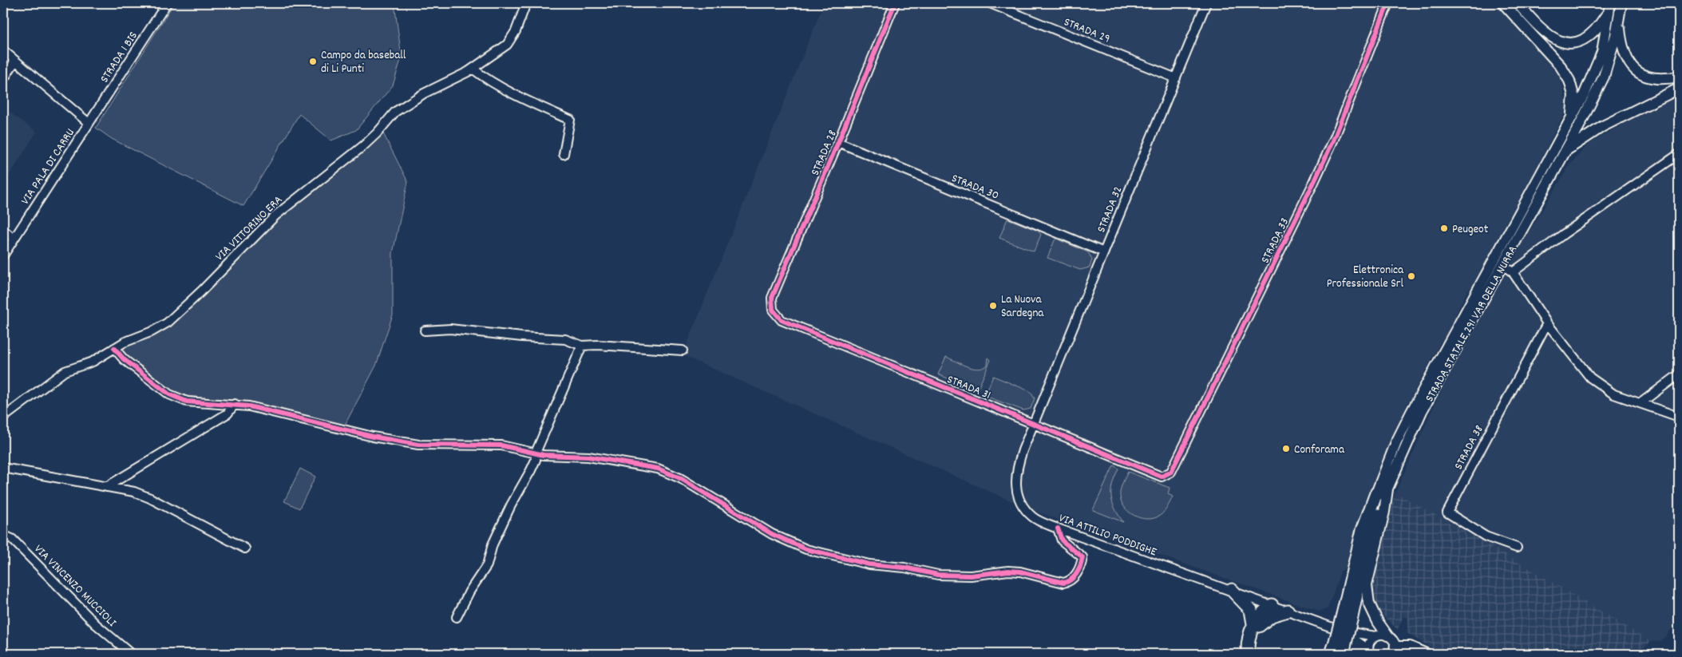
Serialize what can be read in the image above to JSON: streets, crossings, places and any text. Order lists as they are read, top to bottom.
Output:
{
  "streets": {
    "highway": ["STRADA STATALE 291 VAR DELLA NURRA"],
    "street": [
      "STRADA 29",
      "STRADA 1 BIS",
      "STRADA 28",
      "VIA PALA DI CARRU",
      "STRADA 30",
      "STRADA 32",
      "VIA VITTORINO ERA",
      "STRADA 33",
      "STRADA 31",
      "STRADA 38",
      "VIA ATTILIO PODDIGHE",
      "VIA VINCENZO MUCCIOLI"
    ]
  },
  "crossings": [
    ["STRADA 29", "STRADA 32"],
    ["STRADA 1 BIS", "VIA PALA DI CARRU"],
    ["STRADA 28", "STRADA 30"],
    ["STRADA 28", "STRADA 31"],
    ["STRADA 30", "STRADA 32"],
    ["STRADA 32", "STRADA 31"],
    ["STRADA 32", "VIA ATTILIO PODDIGHE"],
    ["STRADA 33", "STRADA 31"],
    ["STRADA 31", "VIA ATTILIO PODDIGHE"]
  ],
  "places": [
    "Campo da baseball di Li Punti",
    "Peugeot",
    "Elettronica Professionale Srl",
    "La Nuova Sardegna",
    "Conforama"
  ]
}
